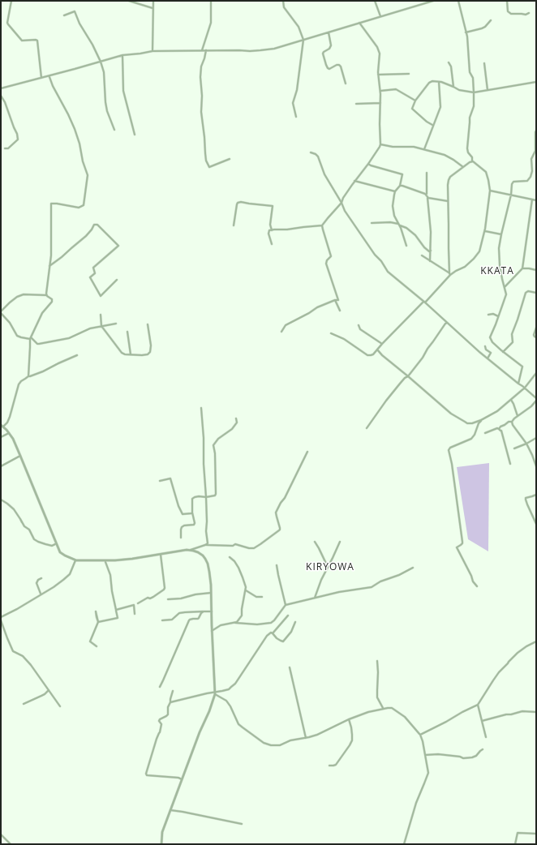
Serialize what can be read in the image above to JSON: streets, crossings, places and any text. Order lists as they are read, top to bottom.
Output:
{
  "districts": ["KKATA", "KIRYOWA"]
}
